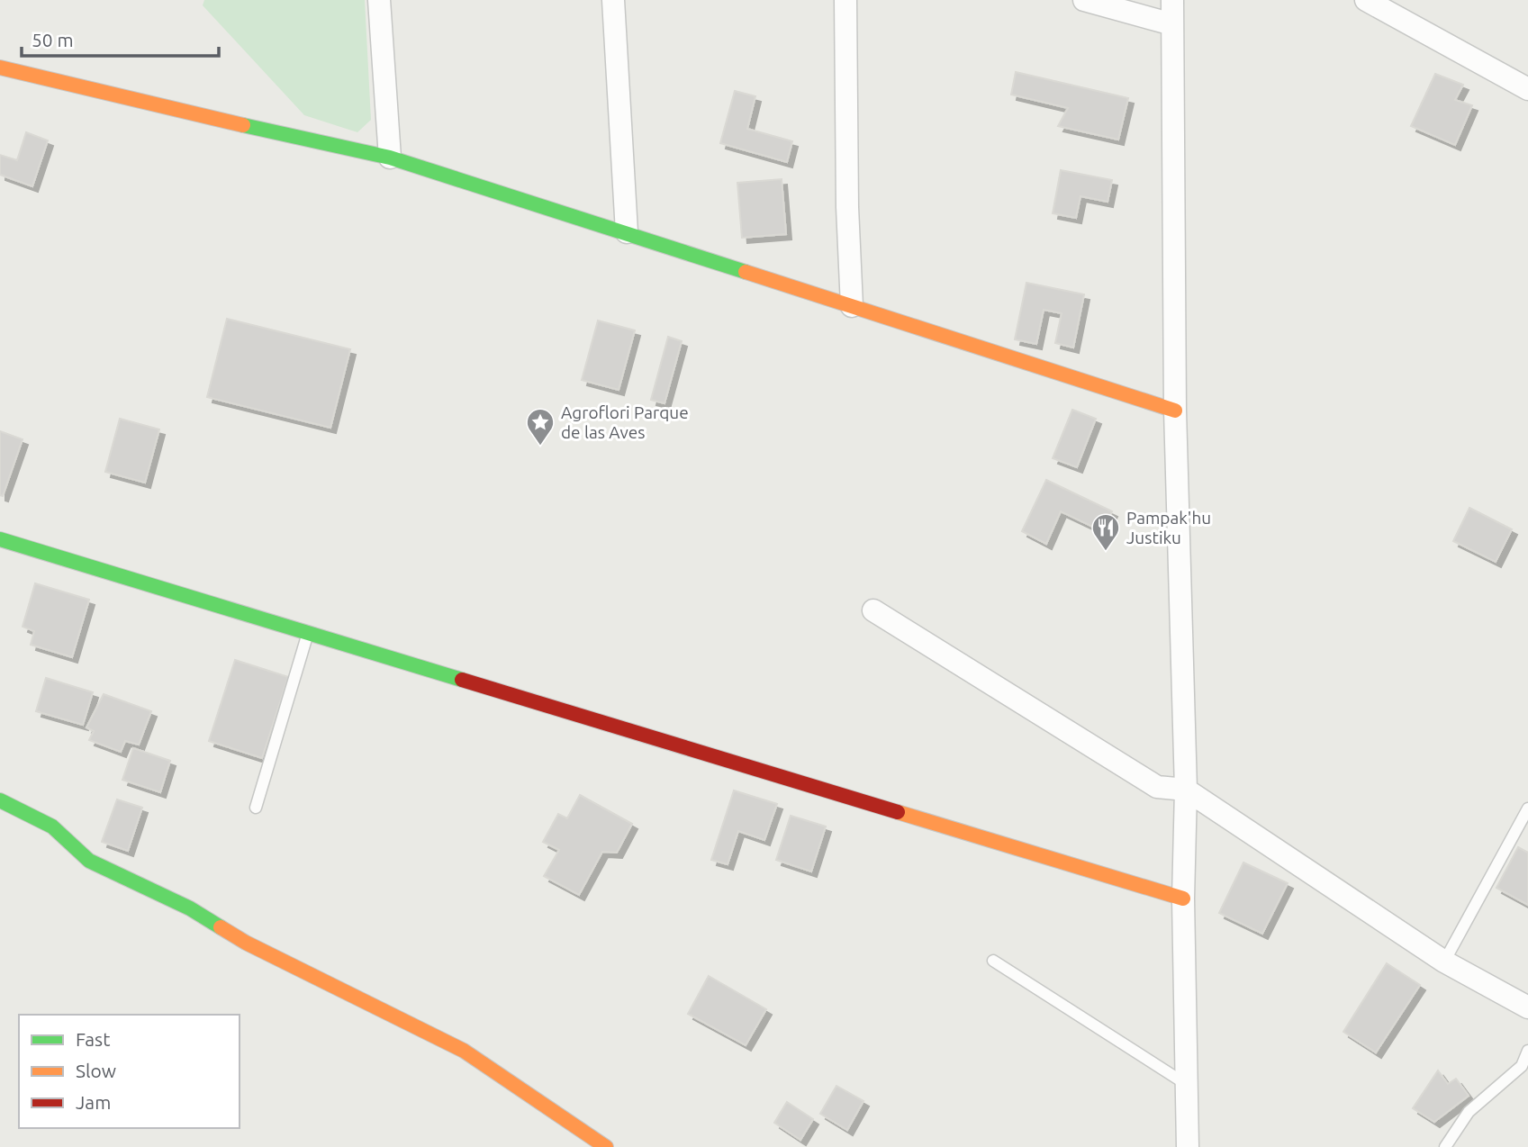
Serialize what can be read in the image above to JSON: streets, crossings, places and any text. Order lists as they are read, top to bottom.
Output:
{
  "places": {
    "place": ["Agroflori Parque de las Aves"],
    "restaurant": ["Pampak'hu Justiku"]
  },
  "legend": ["Fast", "Slow", "Jam"],
  "scale_bar": "50 m"
}
